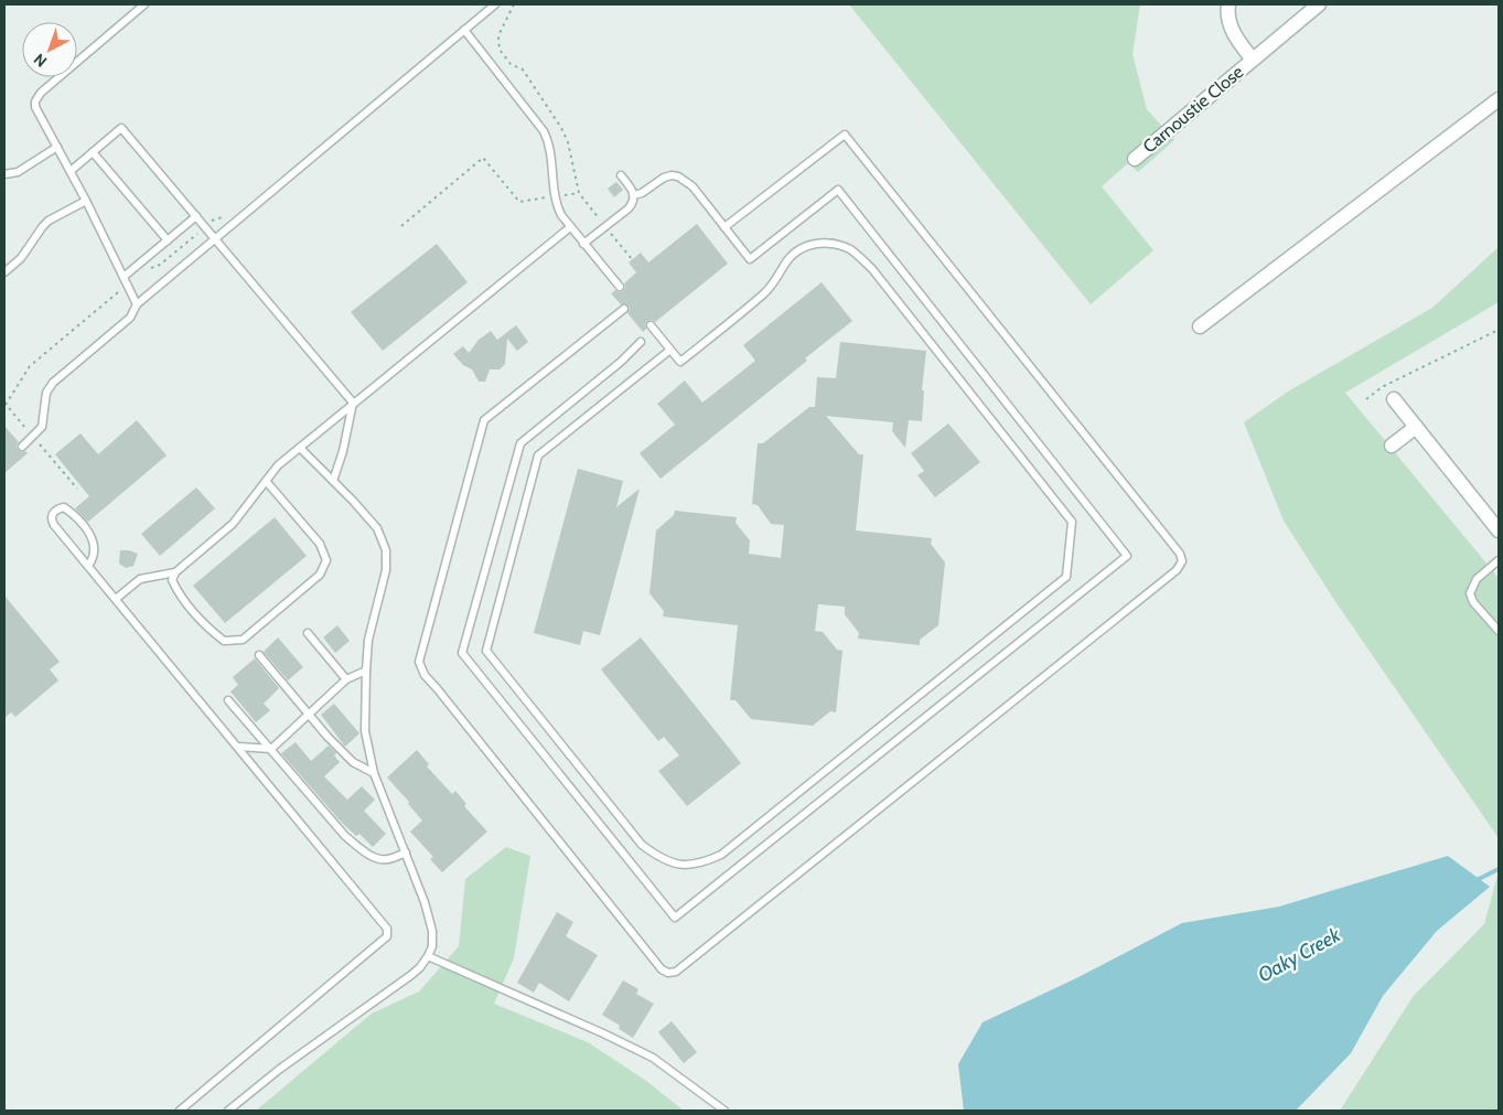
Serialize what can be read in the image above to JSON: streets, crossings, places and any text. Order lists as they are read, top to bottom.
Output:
{
  "streets": {
    "street": ["Carnoustie Close"]
  },
  "water": ["Oaky Creek"],
  "north": "bottom left"
}
